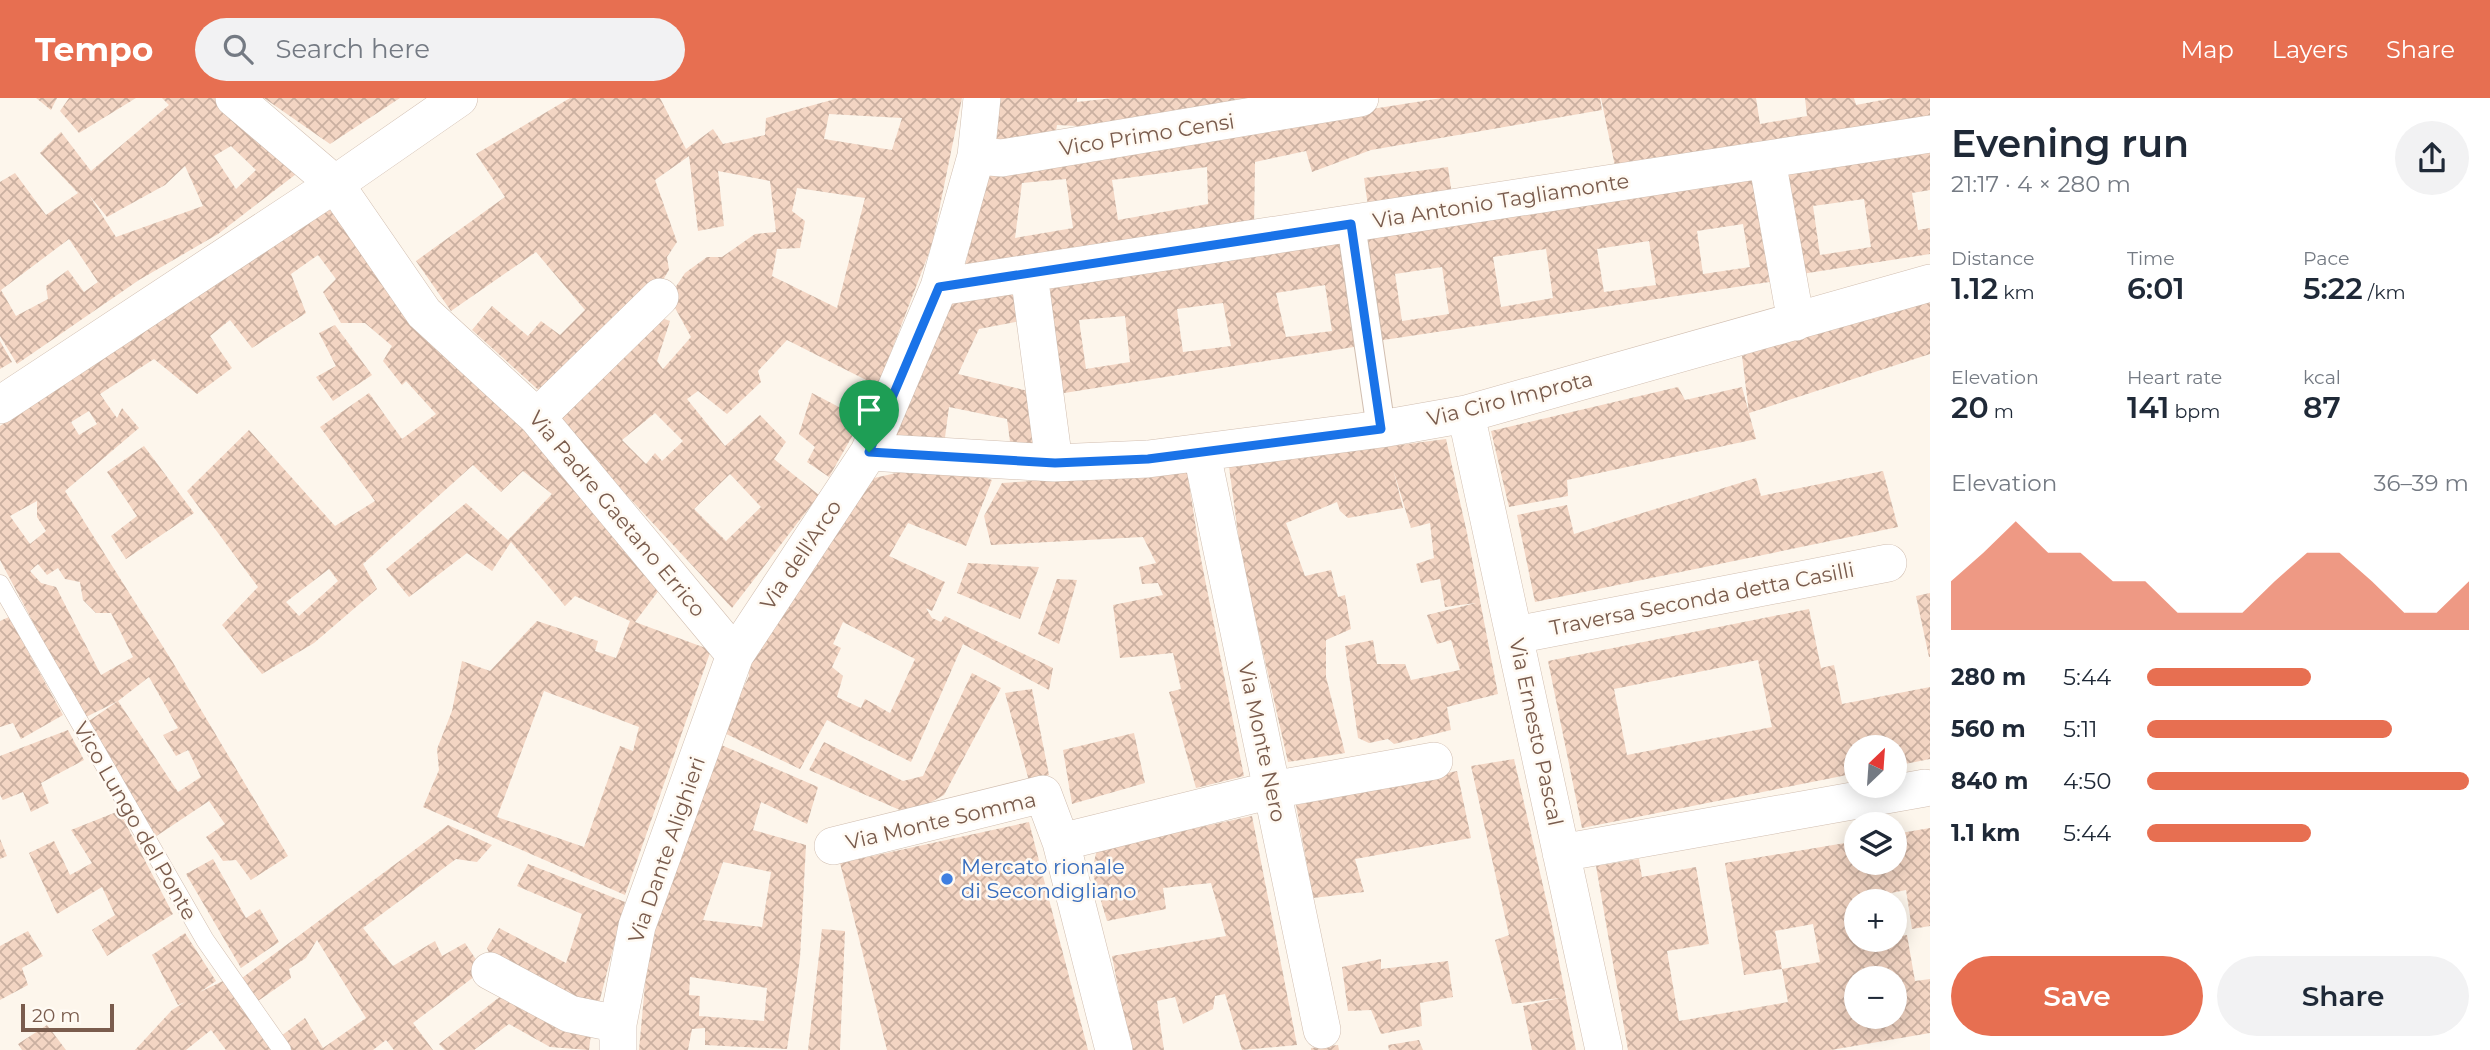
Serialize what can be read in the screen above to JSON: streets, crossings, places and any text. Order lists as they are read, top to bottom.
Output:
{
  "streets": {
    "street": [
      "Vico Primo Censi",
      "Via Antonio Tagliamonte",
      "Via Ciro Improta",
      "Via Padre Gaetano Errico",
      "Via dell'Arco",
      "Traversa Seconda detta Casilli",
      "Via Ernesto Pascal",
      "Via Monte Nero",
      "Via Monte Somma",
      "Via Dante Alighieri"
    ],
    "lane": ["Vico Lungo del Ponte"]
  },
  "crossings": [
    ["Vico Primo Censi", "Via dell'Arco"],
    ["Via Antonio Tagliamonte", "Via dell'Arco"],
    ["Via Ciro Improta", "Via dell'Arco"],
    ["Via Ciro Improta", "Via Ernesto Pascal"],
    ["Via Ciro Improta", "Via Monte Nero"],
    ["Via Padre Gaetano Errico", "Via dell'Arco"],
    ["Via Padre Gaetano Errico", "Via Dante Alighieri"],
    ["Via dell'Arco", "Via Dante Alighieri"],
    ["Traversa Seconda detta Casilli", "Via Ernesto Pascal"]
  ],
  "places": ["Mercato rionale di Secondigliano"],
  "scale_bar": "20 m",
  "north": "top right",
  "page": {
    "header": "Tempo",
    "search": "Search here",
    "nav": ["Map", "Layers", "Share"],
    "heading": ["Evening run", "21:17 · 4 × 280 m"],
    "stats": [
      ["Distance", "1.12 km"],
      ["Time", "6:01"],
      ["Pace", "5:22 /km"],
      ["Elevation", "20 m"],
      ["Heart rate", "141 bpm"],
      ["kcal", "87"]
    ],
    "chart": ["Elevation", "36–39 m"],
    "list": [
      {
        "name": "280 m",
        "note": "5:44"
      },
      {
        "name": "560 m",
        "note": "5:11"
      },
      {
        "name": "840 m",
        "note": "4:50"
      },
      {
        "name": "1.1 km",
        "note": "5:44"
      }
    ],
    "map_buttons": ["+", "−"],
    "buttons": ["Save", "Share"],
    "scale": "20 m"
  }
}
